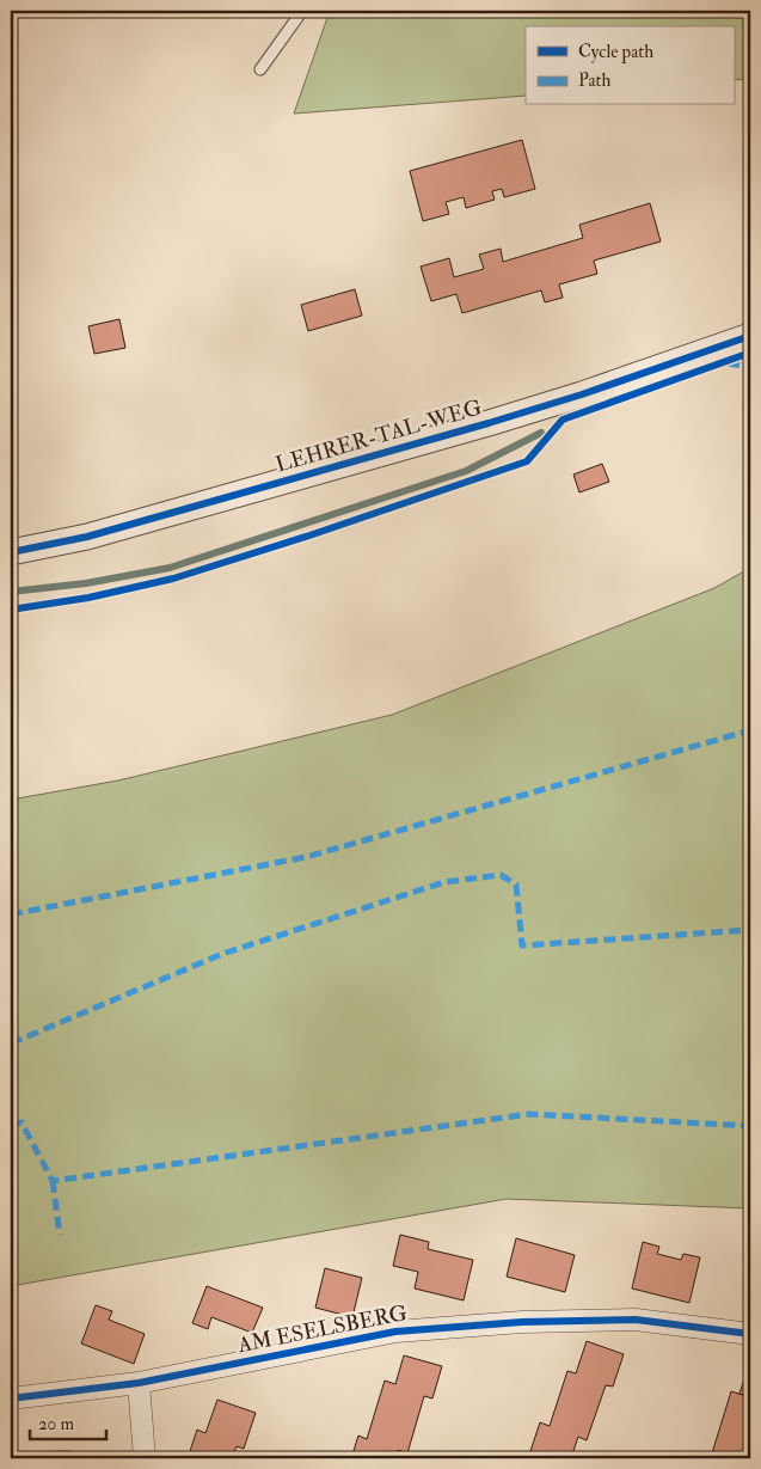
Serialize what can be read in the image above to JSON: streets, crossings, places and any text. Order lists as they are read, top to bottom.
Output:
{
  "streets": {
    "street": ["LEHRER-TAL-WEG", "AM ESELSBERG"]
  },
  "legend": ["Cycle path", "Path"],
  "scale_bar": "20 m"
}
